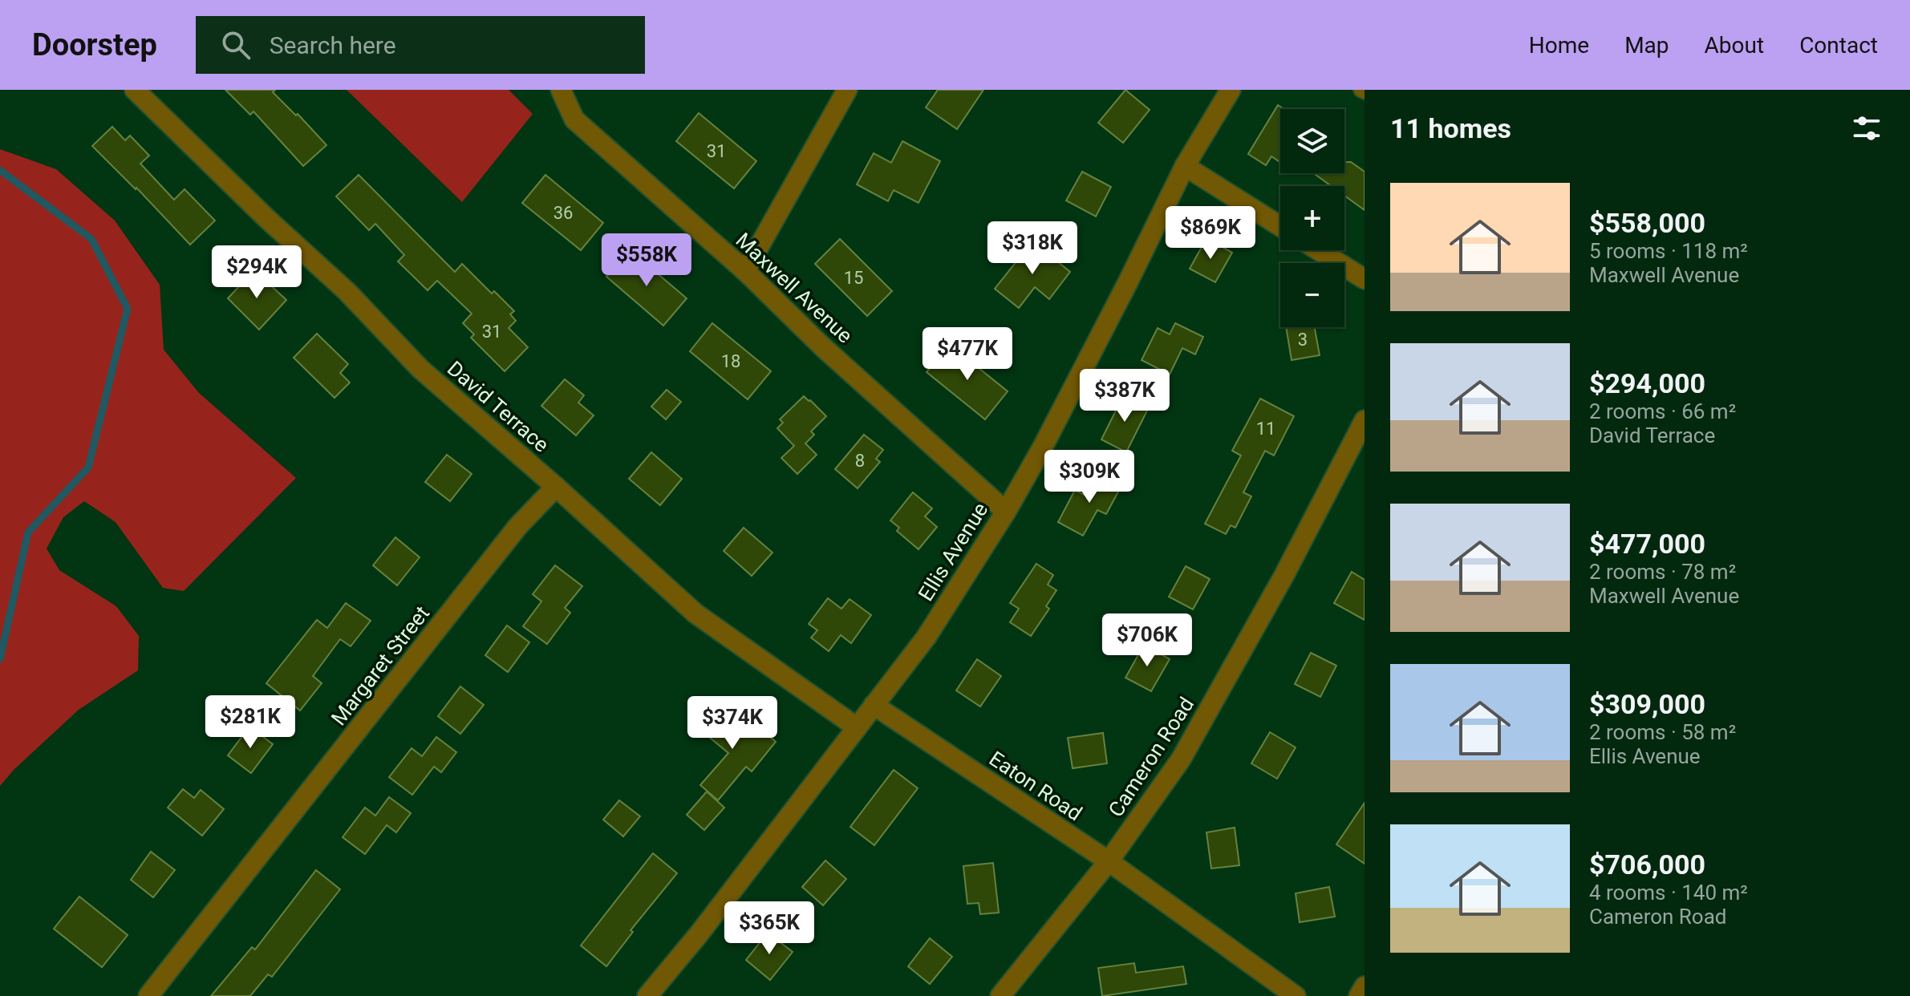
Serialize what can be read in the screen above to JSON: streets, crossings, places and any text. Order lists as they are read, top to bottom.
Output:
{
  "streets": {
    "street": [
      "Maxwell Avenue",
      "David Terrace",
      "Ellis Avenue",
      "Margaret Street",
      "Cameron Road",
      "Eaton Road"
    ]
  },
  "crossings": [
    ["Maxwell Avenue", "Ellis Avenue"],
    ["David Terrace", "Ellis Avenue"],
    ["David Terrace", "Margaret Street"],
    ["Ellis Avenue", "Eaton Road"],
    ["Cameron Road", "Eaton Road"]
  ],
  "house_numbers": [
    "31",
    "36",
    "15",
    "31",
    "3",
    "18",
    "11",
    "8"
  ],
  "page": {
    "header": "Doorstep",
    "search": "Search here",
    "nav": [
      "Home",
      "Map",
      "About",
      "Contact"
    ],
    "heading": "11 homes",
    "map_buttons": ["+", "−"],
    "list": [
      {
        "name": "$558,000",
        "note": "5 rooms · 118 m² · Maxwell Avenue"
      },
      {
        "name": "$294,000",
        "note": "2 rooms · 66 m² · David Terrace"
      },
      {
        "name": "$477,000",
        "note": "2 rooms · 78 m² · Maxwell Avenue"
      },
      {
        "name": "$309,000",
        "note": "2 rooms · 58 m² · Ellis Avenue"
      },
      {
        "name": "$706,000",
        "note": "4 rooms · 140 m² · Cameron Road"
      }
    ],
    "price": [
      "$869K",
      "$318K",
      "$558K",
      "$294K",
      "$477K",
      "$387K",
      "$309K",
      "$706K",
      "$281K",
      "$374K",
      "$365K"
    ]
  }
}
